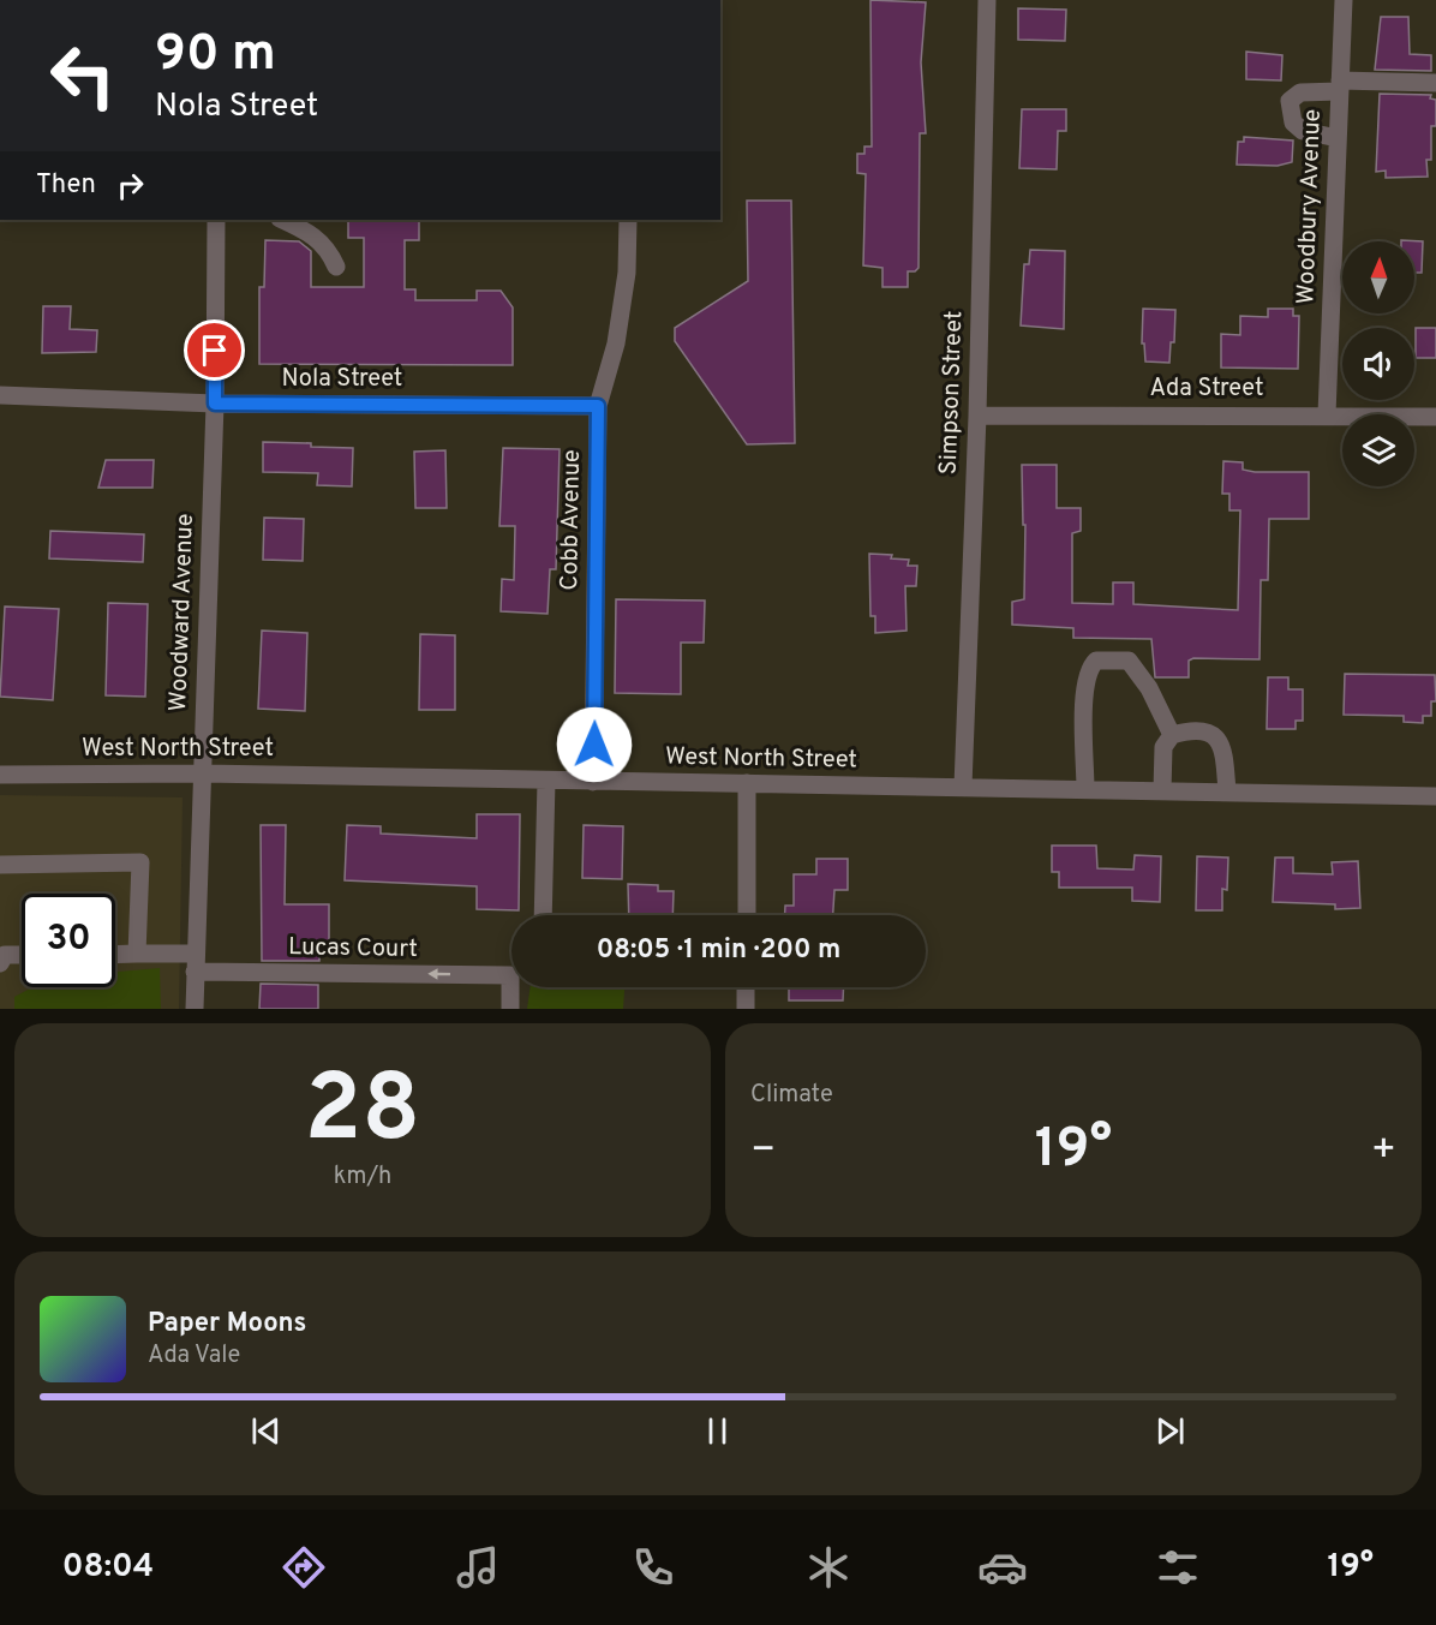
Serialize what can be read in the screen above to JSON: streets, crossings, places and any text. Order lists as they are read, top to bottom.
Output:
{
  "streets": {
    "street": [
      "Woodbury Avenue",
      "Nola Street",
      "Ada Street",
      "Simpson Street",
      "Cobb Avenue",
      "Woodward Avenue",
      "West North Street",
      "Lucas Court"
    ]
  },
  "crossings": [
    ["Woodbury Avenue", "Ada Street"],
    ["Nola Street", "Cobb Avenue"],
    ["Nola Street", "Woodward Avenue"],
    ["Ada Street", "Simpson Street"],
    ["Simpson Street", "West North Street"],
    ["Cobb Avenue", "West North Street"],
    ["Woodward Avenue", "West North Street"],
    ["Woodward Avenue", "Lucas Court"]
  ],
  "one_way": ["Lucas Court"],
  "north": "top",
  "page": {
    "turn": ["90 m", "Nola Street"],
    "then": "Then",
    "limit": "30",
    "trip": "08:05 · 1 min · 200 m",
    "tile": [
      ["28", "km/h"],
      "Climate"
    ],
    "heat": ["−", "19°", "+"],
    "song": ["Paper Moons", "Ada Vale"],
    "tabs": ["08:04", "19°"]
  }
}
